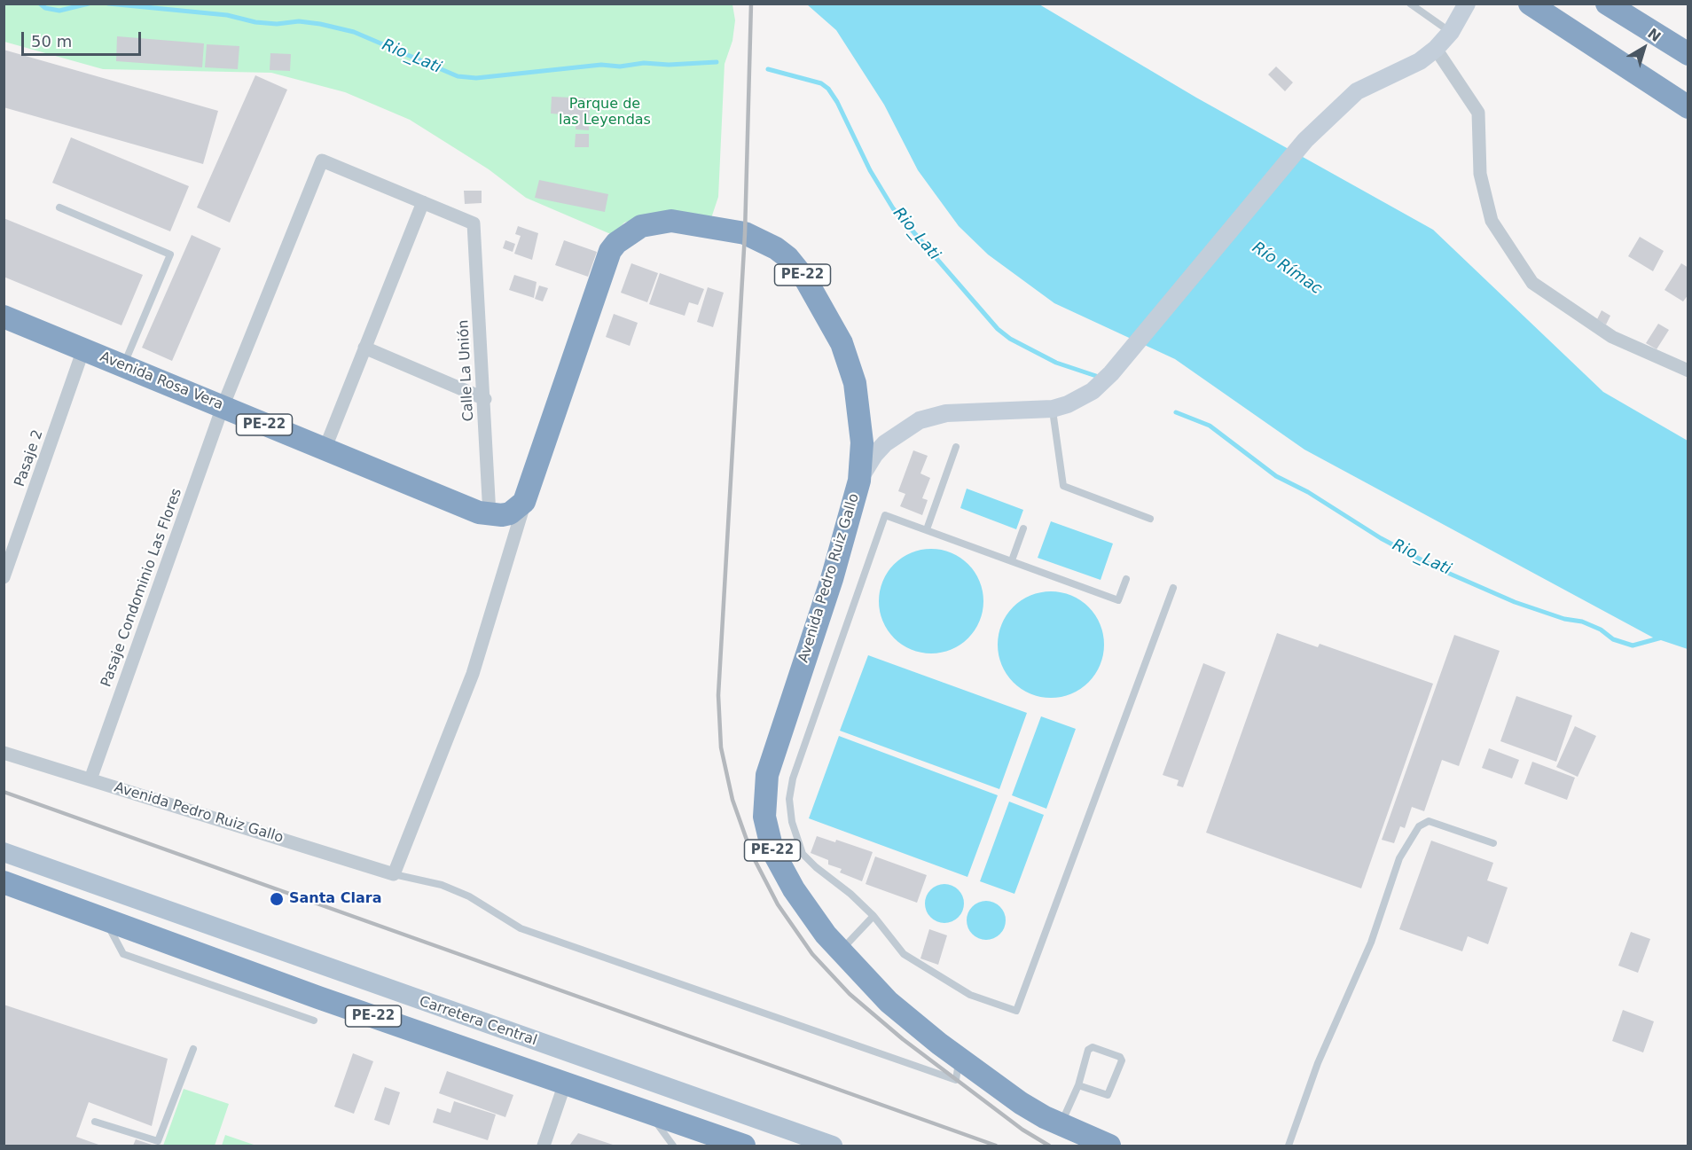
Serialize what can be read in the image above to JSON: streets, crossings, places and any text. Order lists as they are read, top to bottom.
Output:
{
  "streets": {
    "highway": [
      "PE-22",
      "Avenida Rosa Vera",
      "Avenida Pedro Ruiz Gallo",
      "Carretera Central"
    ],
    "street": ["Calle La Unión", "Pasaje 2", "Pasaje Condominio Las Flores"]
  },
  "crossings": [
    ["Calle La Unión", "Avenida Rosa Vera"],
    ["Calle La Unión", "Pasaje Condominio Las Flores"],
    ["Avenida Rosa Vera", "Pasaje 2"],
    ["Avenida Rosa Vera", "Pasaje Condominio Las Flores"],
    ["Avenida Pedro Ruiz Gallo", "Pasaje Condominio Las Flores"]
  ],
  "water": ["Rio_Lati", "Río Rímac"],
  "parks": ["Parque de las Leyendas"],
  "places": ["Santa Clara"],
  "scale_bar": "50 m",
  "north": "top right"
}
